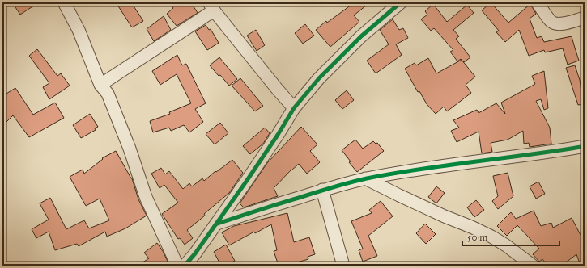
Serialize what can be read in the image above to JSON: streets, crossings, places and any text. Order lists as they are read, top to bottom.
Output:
{
  "scale_bar": "50 m"
}
